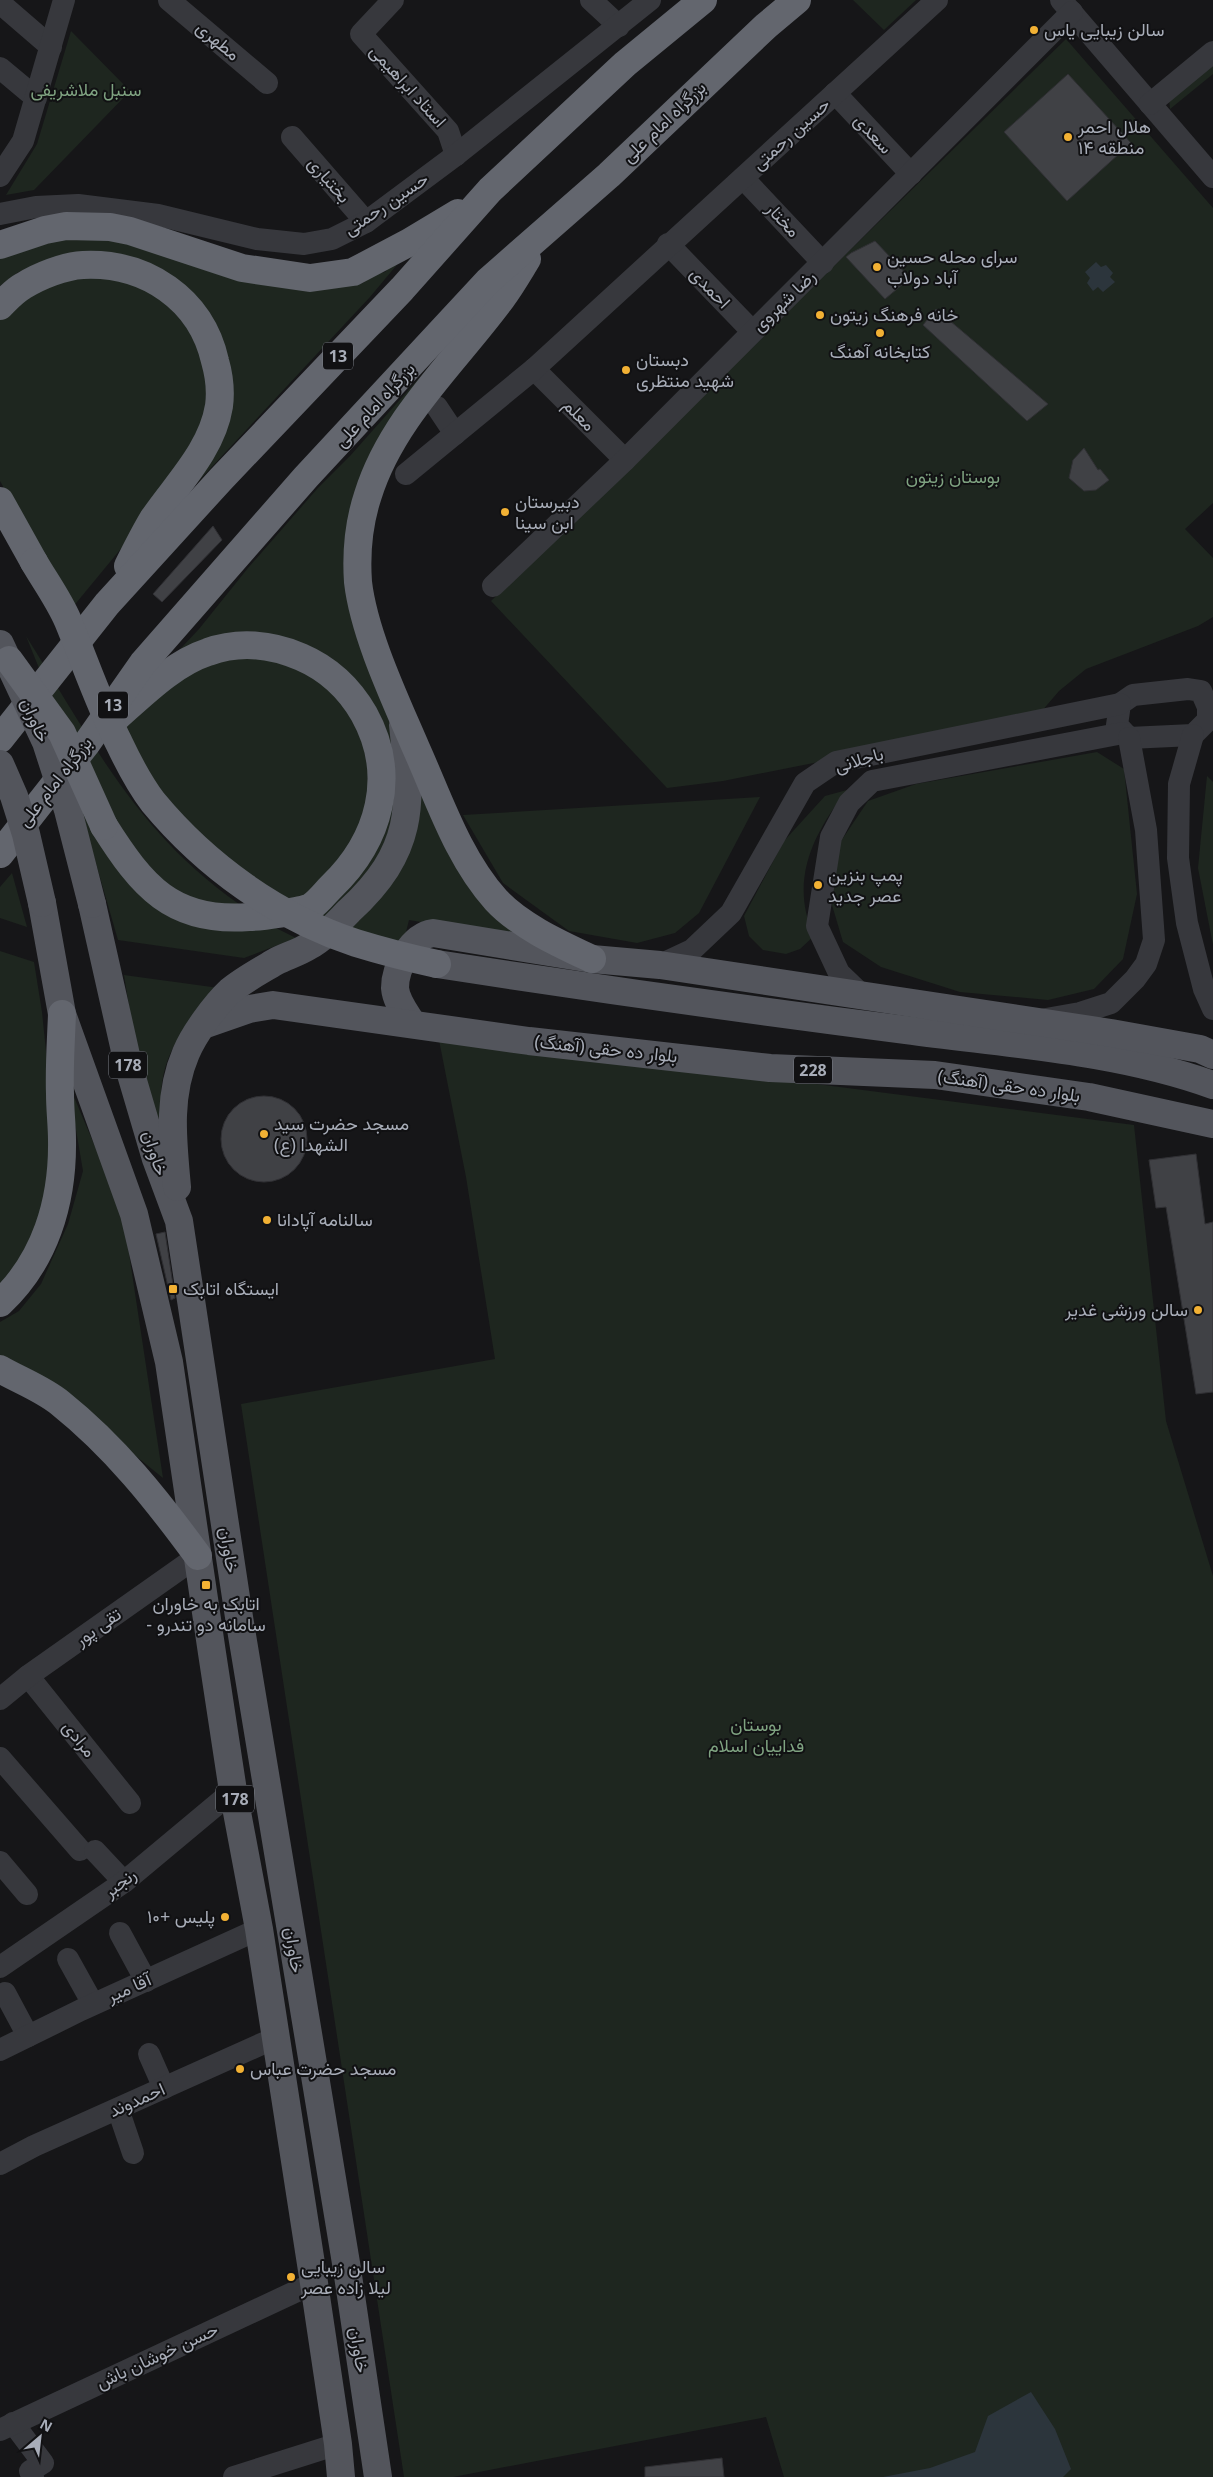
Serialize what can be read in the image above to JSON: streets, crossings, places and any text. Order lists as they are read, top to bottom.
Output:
{
  "streets": {
    "highway": ["بزرگراه امام علی", "13"],
    "main road": [
      "خاوران",
      "بلوار ده حقی (آهنگ)",
      "178",
      "228"
    ],
    "street": [
      "مطهری",
      "استاد ابراهیمی",
      "حسین رحمتی",
      "سعدی",
      "بختیاری",
      "مختار",
      "احمدی",
      "رضا شهروی",
      "معلم",
      "باجلانی",
      "تقی پور",
      "مرادی",
      "رنجبر",
      "آقا میر",
      "احمدوند",
      "حسن خوشان باش"
    ]
  },
  "crossings": [
    ["استاد ابراهیمی", "حسین رحمتی"],
    ["حسین رحمتی", "سعدی"],
    ["حسین رحمتی", "بختیاری"],
    ["حسین رحمتی", "مختار"],
    ["حسین رحمتی", "احمدی"],
    ["حسین رحمتی", "معلم"],
    ["سعدی", "رضا شهروی"],
    ["مختار", "رضا شهروی"],
    ["احمدی", "رضا شهروی"],
    ["رضا شهروی", "معلم"],
    ["خاوران", "تقی پور"],
    ["خاوران", "رنجبر"],
    ["خاوران", "آقا میر"],
    ["خاوران", "احمدوند"],
    ["خاوران", "حسن خوشان باش"],
    ["تقی پور", "مرادی"]
  ],
  "parks": ["سنبل ملاشریفی", "بوستان زیتون", "بوستان فداییان اسلام"],
  "places": {
    "other": [
      "سالن زیبایی یاس",
      "هلال احمر منطقه ۱۴",
      "سرای محله حسین آباد دولاب",
      "خانه فرهنگ زيتون",
      "کتابخانه آهنگ",
      "دبستان شهید منتظری",
      "دبیرستان ابن سینا",
      "پمپ بنزین عصر جدید",
      "مسجد حضرت سید الشهدا (ع)",
      "سالنامه آپادانا",
      "سالن ورزشی غدیر",
      "پلیس +۱۰",
      "مسجد حضرت عباس",
      "سالن زیبایی لیلا زاده عصر"
    ],
    "transit": ["ایستگاه اتابک", "اتابک به خاوران - سامانه دو تندرو"]
  },
  "north": "top right"
}
